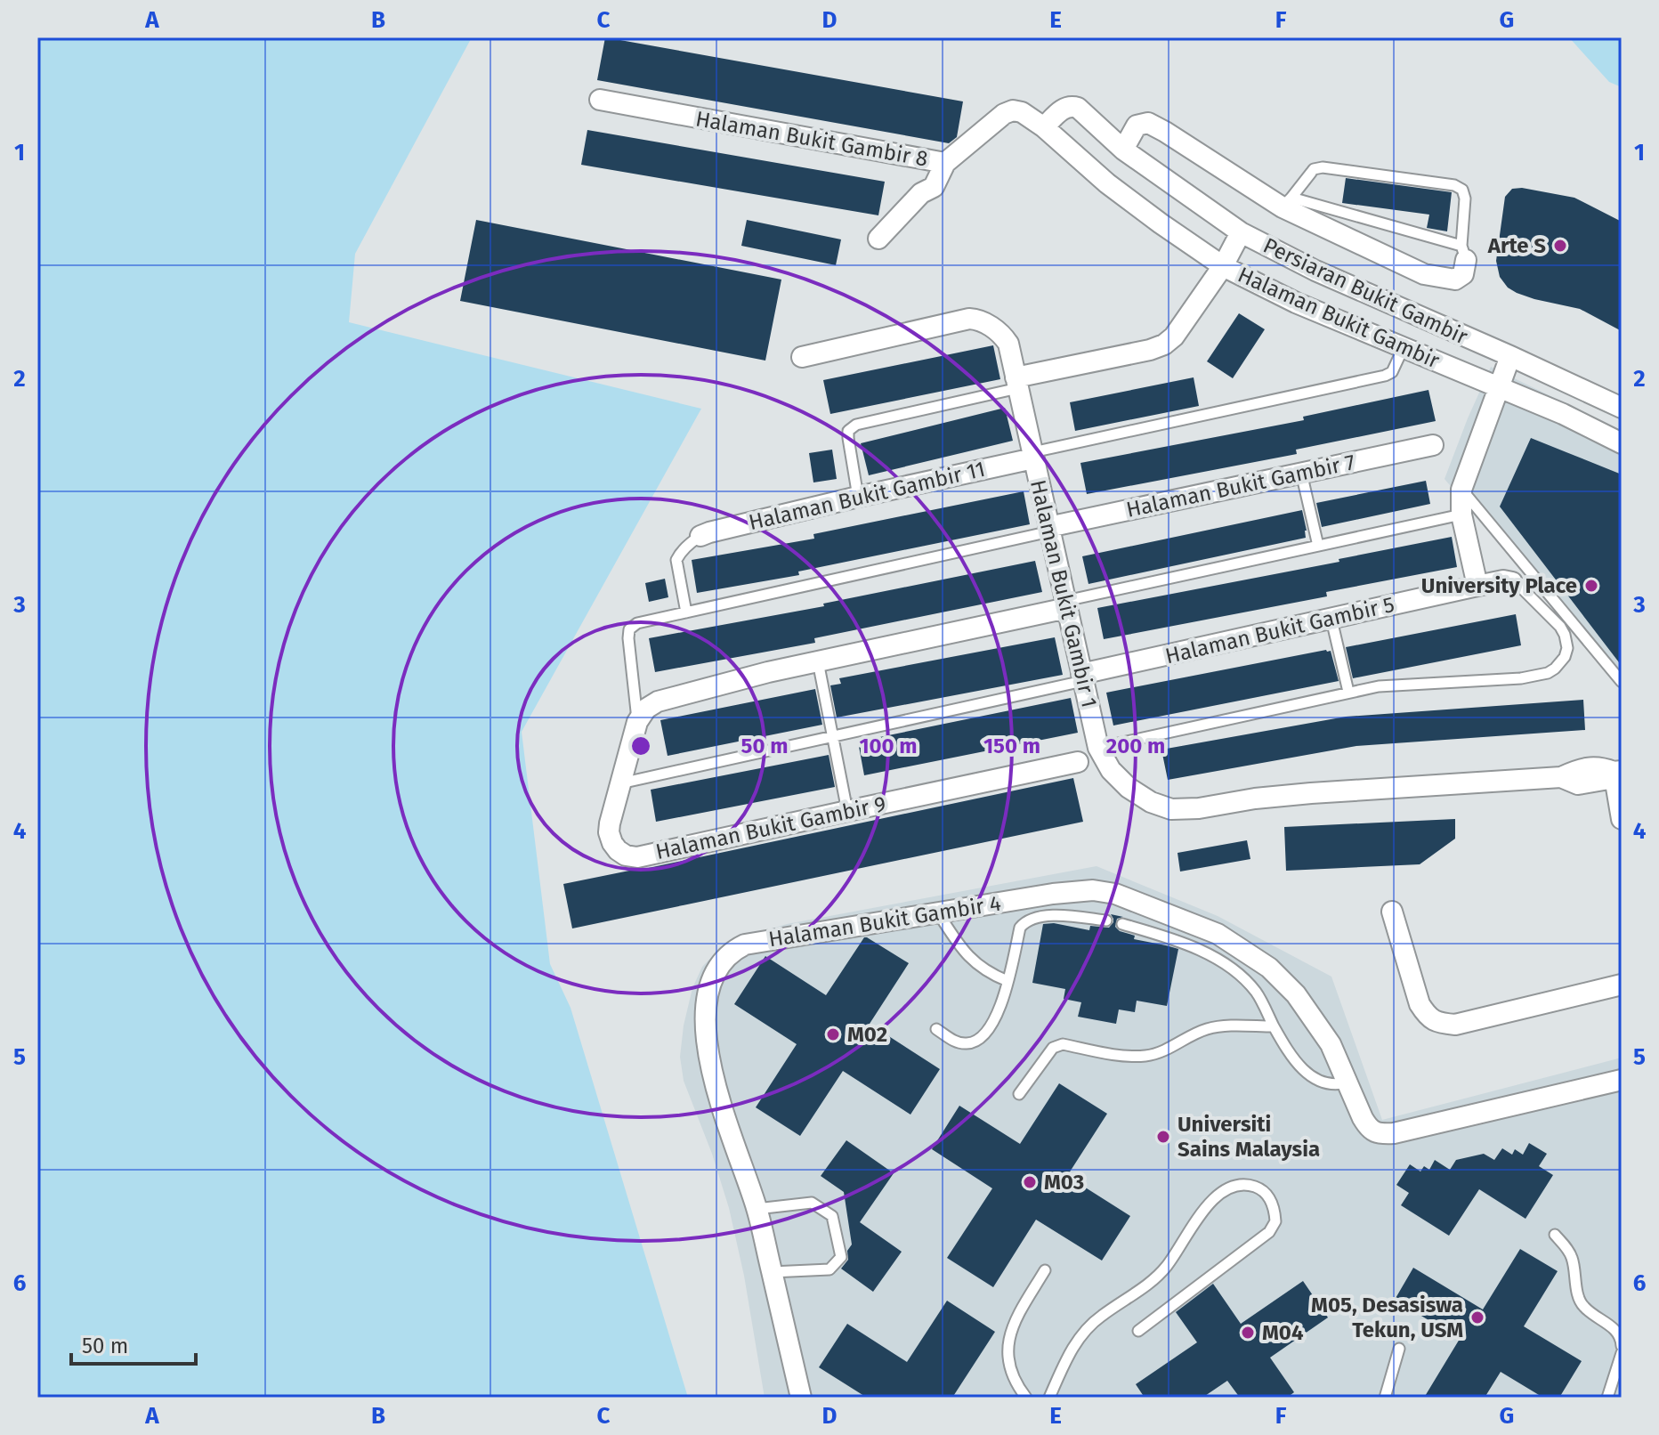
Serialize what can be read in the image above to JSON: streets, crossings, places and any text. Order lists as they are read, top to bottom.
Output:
{
  "streets": {
    "street": [
      "Halaman Bukit Gambir 8",
      "Persiaran Bukit Gambir",
      "Halaman Bukit Gambir",
      "Halaman Bukit Gambir 7",
      "Halaman Bukit Gambir 11",
      "Halaman Bukit Gambir 1",
      "Halaman Bukit Gambir 5",
      "Halaman Bukit Gambir 9",
      "Halaman Bukit Gambir 4"
    ]
  },
  "crossings": [
    ["Halaman Bukit Gambir 8", "Persiaran Bukit Gambir"],
    ["Halaman Bukit Gambir 8", "Halaman Bukit Gambir"],
    ["Persiaran Bukit Gambir", "Halaman Bukit Gambir"],
    ["Halaman Bukit Gambir 7", "Halaman Bukit Gambir 1"],
    ["Halaman Bukit Gambir 11", "Halaman Bukit Gambir 1"],
    ["Halaman Bukit Gambir 1", "Halaman Bukit Gambir 5"]
  ],
  "places": [
    "Arte S",
    "University Place",
    "M02",
    "Universiti Sains Malaysia",
    "M03",
    "M05, Desasiswa Tekun, USM",
    "M04"
  ],
  "scale_bar": "50 m",
  "grid": {
    "columns": [
      "A",
      "B",
      "C",
      "D",
      "E",
      "F",
      "G"
    ],
    "rows": [
      "1",
      "2",
      "3",
      "4",
      "5",
      "6"
    ]
  },
  "rings": [
    "50 m",
    "100 m",
    "150 m",
    "200 m"
  ]
}
